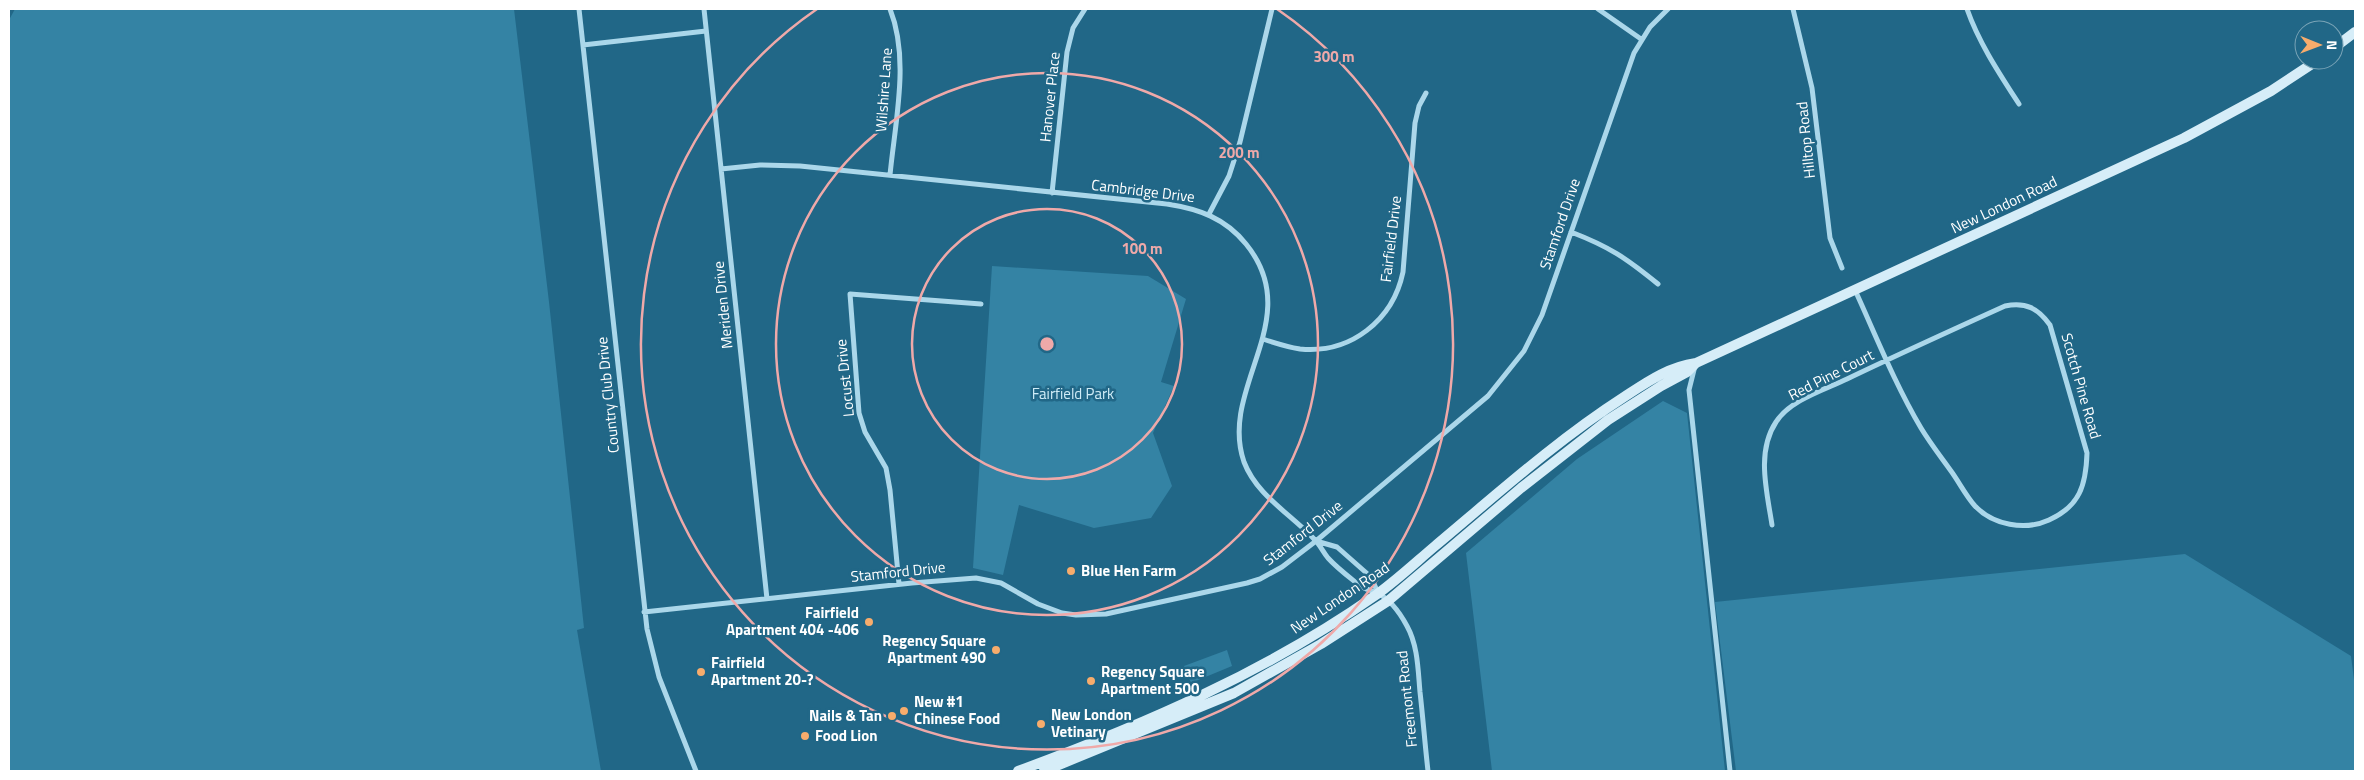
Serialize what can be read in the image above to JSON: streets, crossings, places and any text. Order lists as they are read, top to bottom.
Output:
{
  "streets": {
    "main road": ["New London Road"],
    "street": [
      "Wilshire Lane",
      "Hanover Place",
      "Hilltop Road",
      "Cambridge Drive",
      "Stamford Drive",
      "Fairfield Drive",
      "Meriden Drive",
      "Red Pine Court",
      "Locust Drive",
      "Scotch Pine Road",
      "Country Club Drive",
      "Freemont Road"
    ]
  },
  "crossings": [
    ["Wilshire Lane", "Cambridge Drive"],
    ["Hanover Place", "Cambridge Drive"],
    ["Cambridge Drive", "New London Road"],
    ["Cambridge Drive", "Stamford Drive"],
    ["Cambridge Drive", "Fairfield Drive"],
    ["Cambridge Drive", "Meriden Drive"],
    ["Cambridge Drive", "Freemont Road"],
    ["New London Road", "Scotch Pine Road"],
    ["New London Road", "Freemont Road"],
    ["Stamford Drive", "Meriden Drive"],
    ["Stamford Drive", "Locust Drive"],
    ["Stamford Drive", "Country Club Drive"],
    ["Red Pine Court", "Scotch Pine Road"]
  ],
  "parks": ["Fairfield Park"],
  "places": [
    "Blue Hen Farm",
    "Fairfield Apartment 404 -406",
    "Regency Square Apartment 490",
    "Fairfield Apartment 20-?",
    "Regency Square Apartment 500",
    "New #1 Chinese Food",
    "Nails & Tan",
    "New London Vetinary",
    "Food Lion"
  ],
  "north": "right",
  "rings": ["300 m", "200 m", "100 m"]
}
